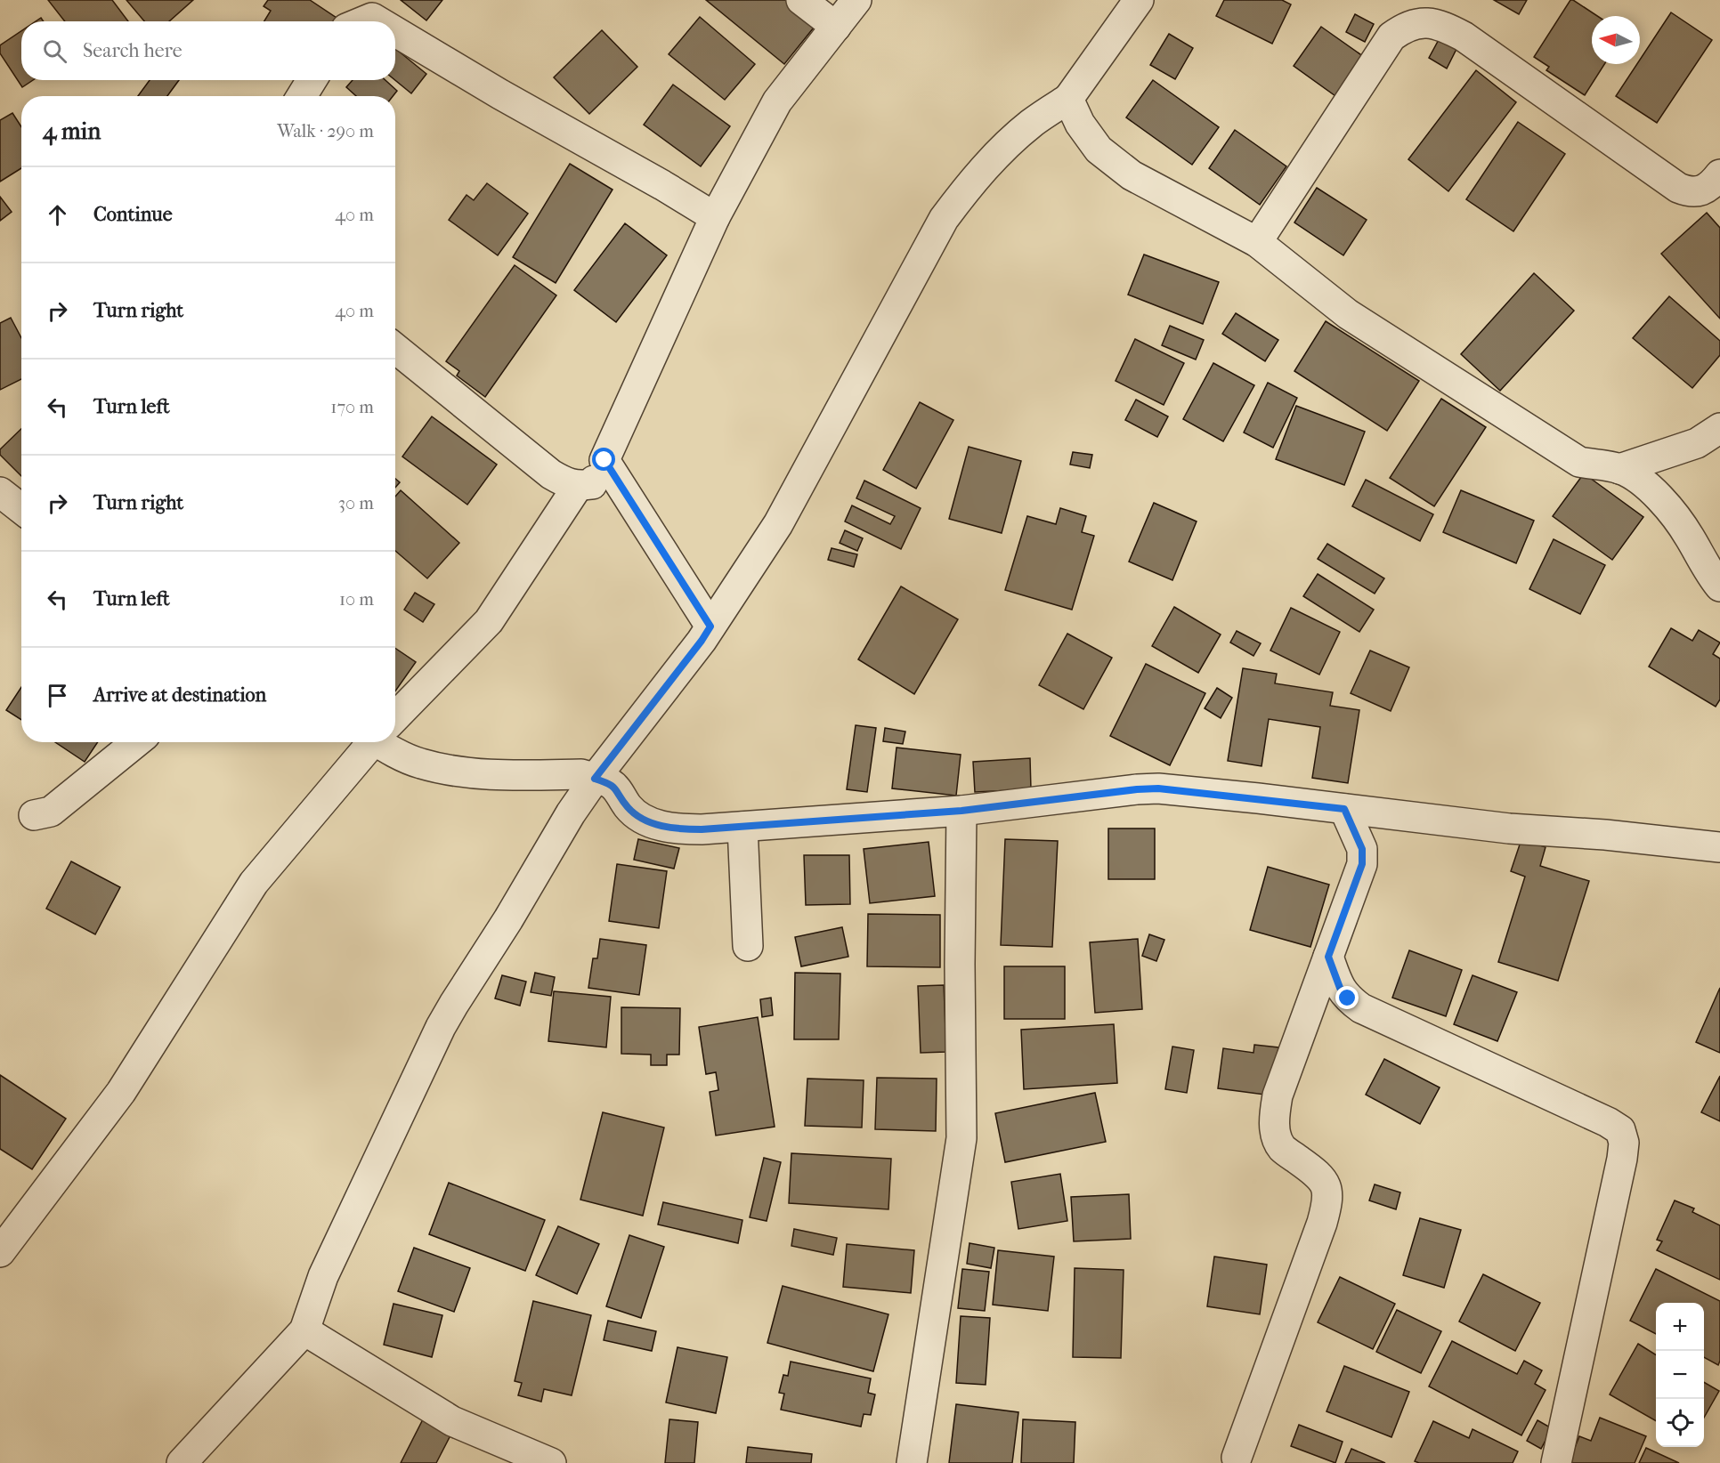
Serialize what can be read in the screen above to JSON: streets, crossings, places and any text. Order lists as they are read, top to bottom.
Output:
{
  "north": "left",
  "page": {
    "search": "Search here",
    "heading": ["4 min", "Walk · 290 m"],
    "list": [
      ["Continue", "40 m"],
      ["Turn right", "40 m"],
      ["Turn left", "170 m"],
      ["Turn right", "30 m"],
      ["Turn left", "10 m"],
      "Arrive at destination"
    ],
    "map_buttons": ["+", "−"]
  }
}
